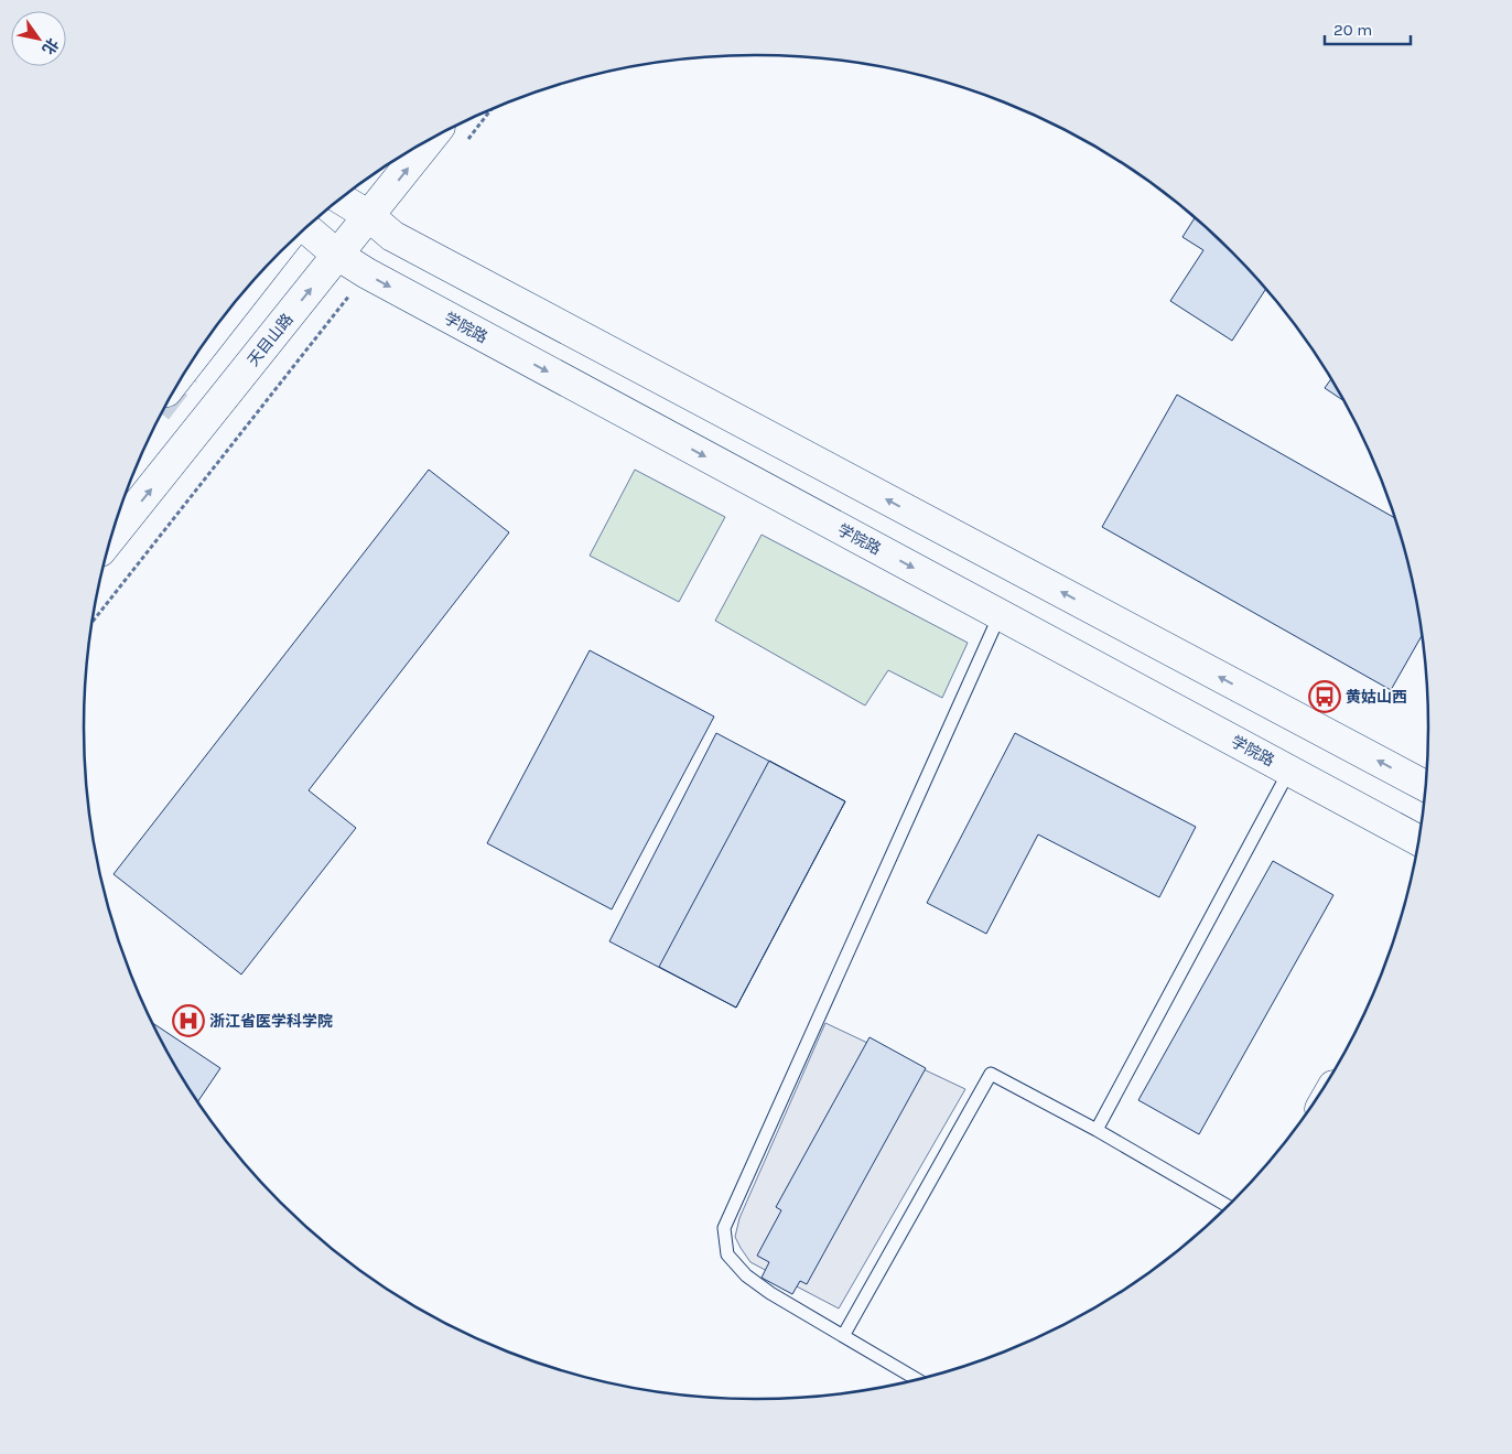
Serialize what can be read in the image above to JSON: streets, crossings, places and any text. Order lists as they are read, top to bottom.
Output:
{
  "streets": {
    "main road": ["学院路", "天目山路"]
  },
  "crossings": [
    ["学院路", "天目山路"]
  ],
  "one_way": ["天目山路"],
  "places": {
    "bus stop": ["黄姑山西"],
    "hospital": ["浙江省医学科学院"]
  },
  "scale_bar": "20 m",
  "north": "bottom right"
}
